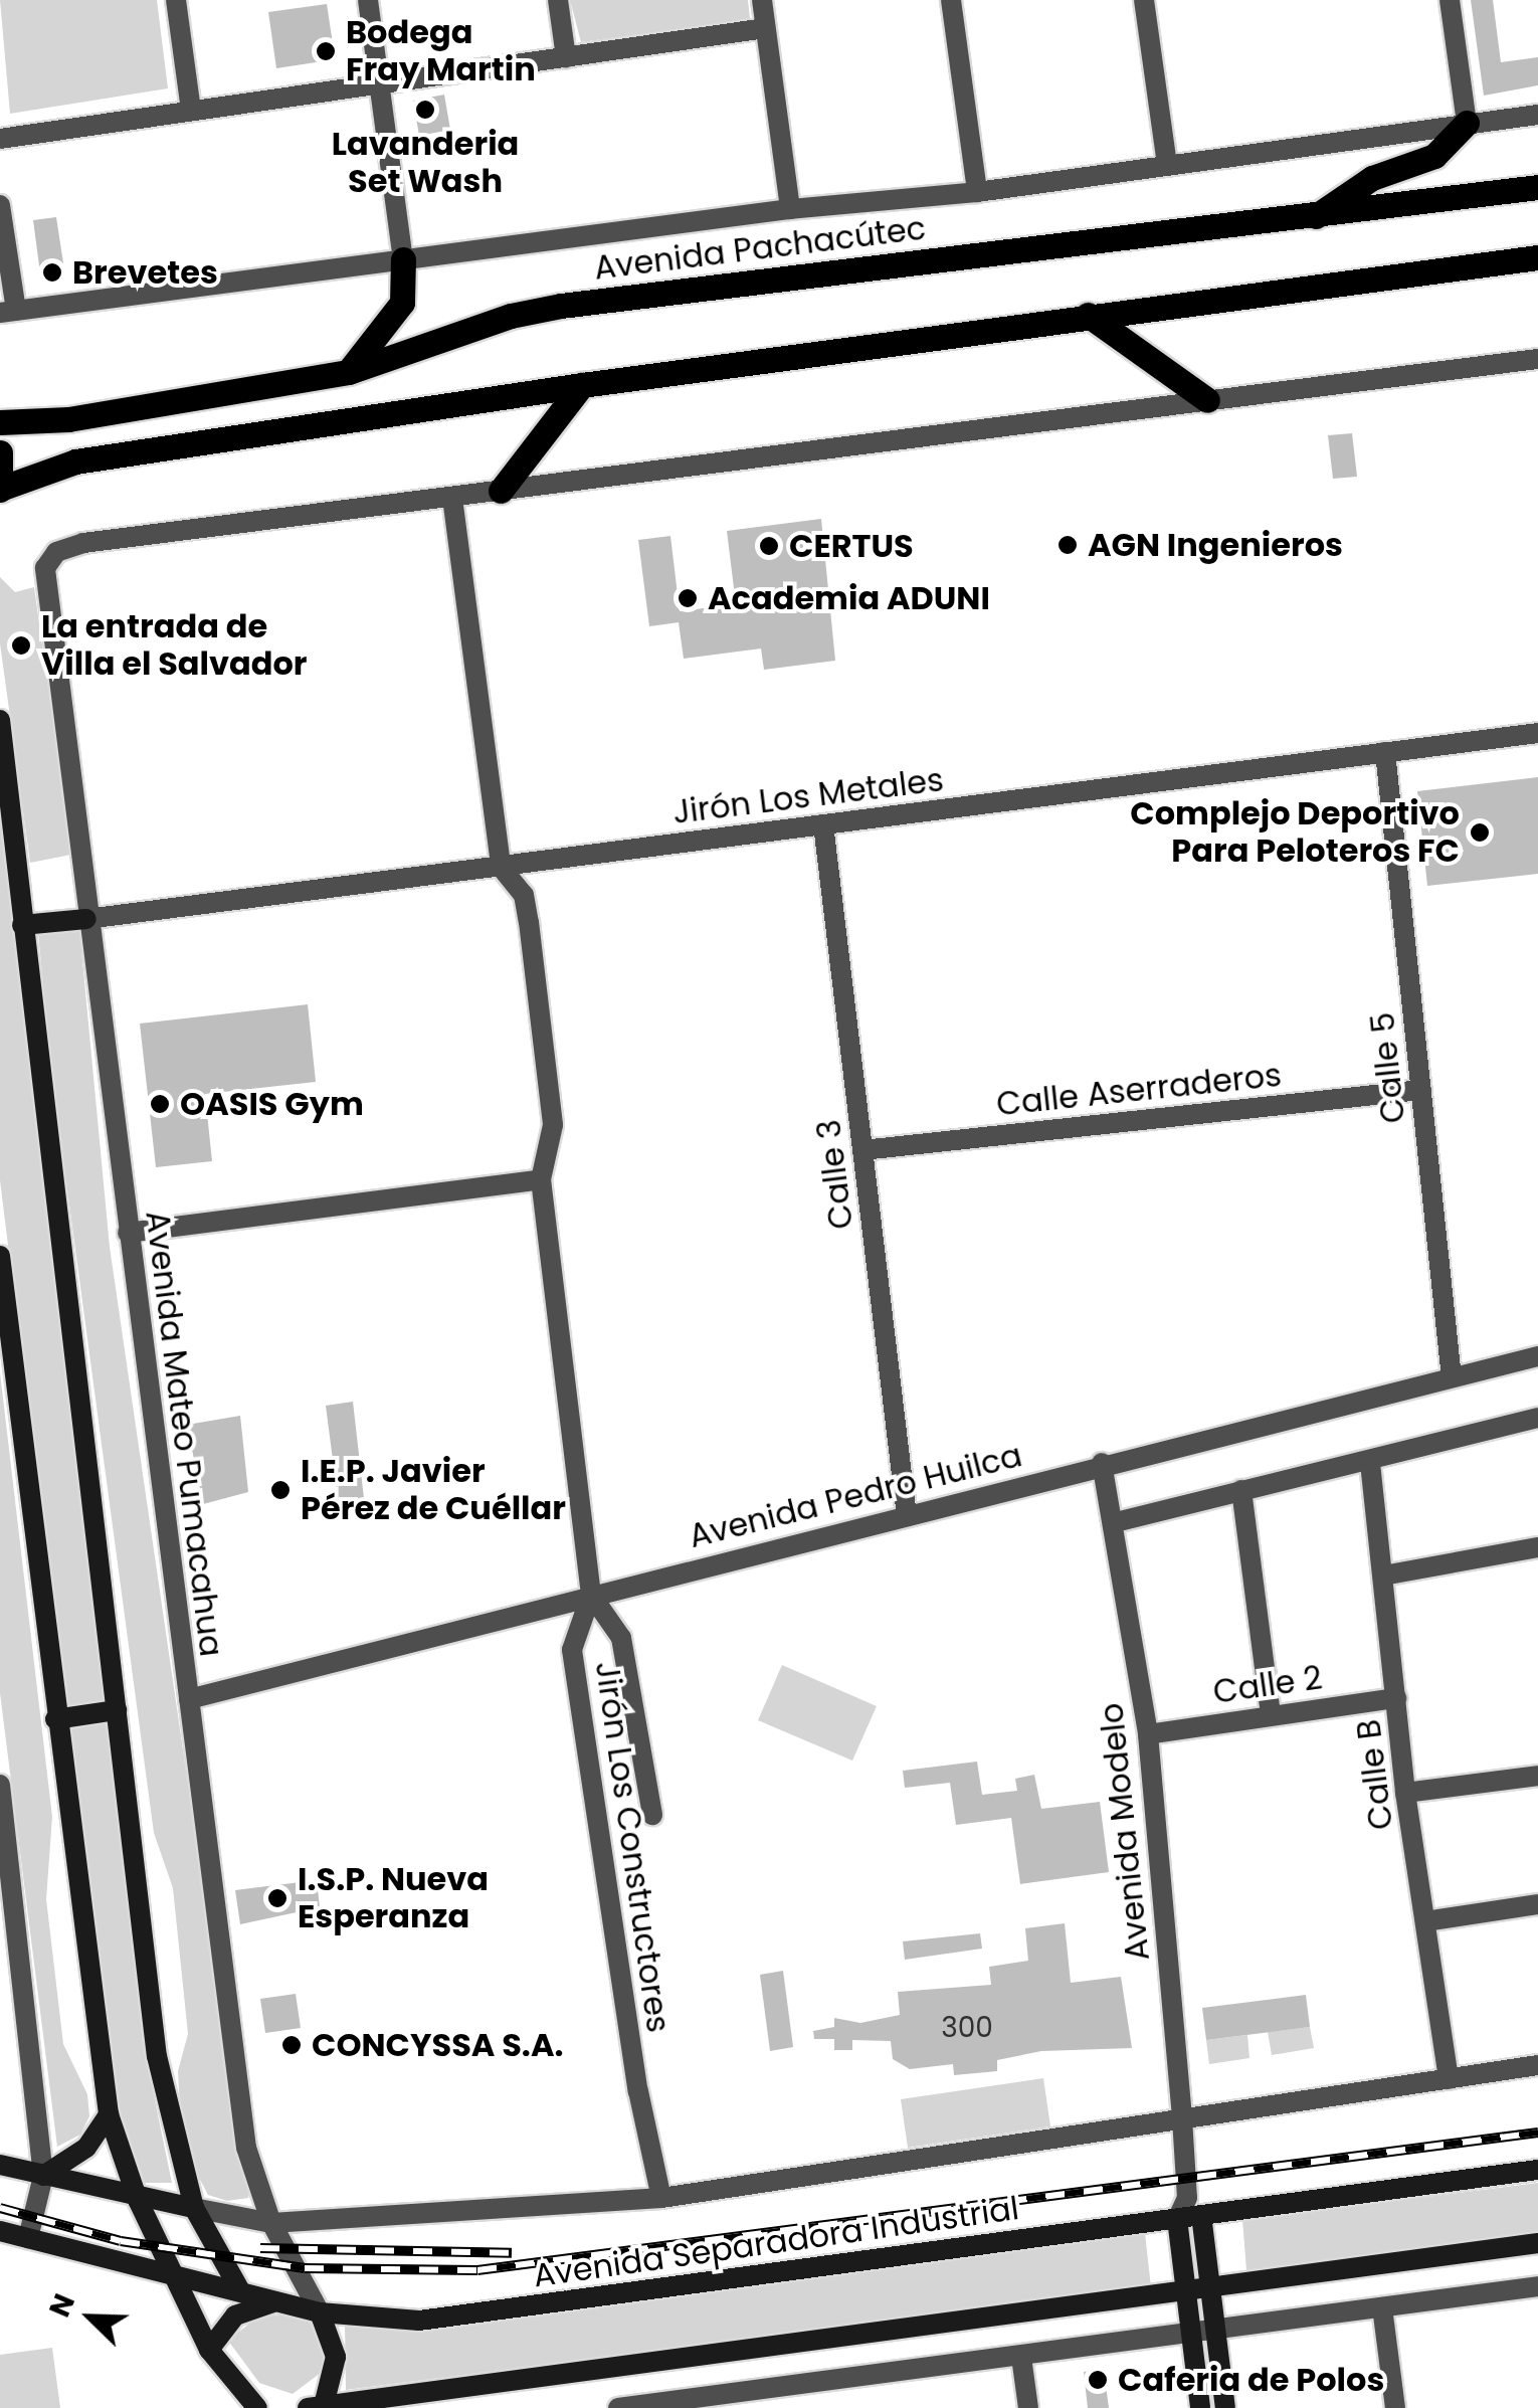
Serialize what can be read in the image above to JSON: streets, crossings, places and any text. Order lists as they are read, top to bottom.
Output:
{
  "streets": {
    "main road": ["Avenida Pachacútec", "Avenida Separadora Industrial"],
    "street": [
      "Jirón Los Metales",
      "Calle 5",
      "Calle Aserraderos",
      "Calle 3",
      "Avenida Mateo Pumacahua",
      "Avenida Pedro Huilca",
      "Calle 2",
      "Calle B",
      "Avenida Modelo",
      "Jirón Los Constructores"
    ]
  },
  "crossings": [
    ["Jirón Los Metales", "Calle 5"],
    ["Jirón Los Metales", "Calle 3"],
    ["Jirón Los Metales", "Avenida Mateo Pumacahua"],
    ["Jirón Los Metales", "Jirón Los Constructores"],
    ["Calle 5", "Calle Aserraderos"],
    ["Calle 5", "Avenida Pedro Huilca"],
    ["Calle Aserraderos", "Calle 3"],
    ["Calle 3", "Avenida Pedro Huilca"],
    ["Avenida Mateo Pumacahua", "Avenida Pedro Huilca"],
    ["Avenida Mateo Pumacahua", "Jirón Los Constructores"],
    ["Avenida Mateo Pumacahua", "Avenida Separadora Industrial"],
    ["Avenida Pedro Huilca", "Avenida Modelo"],
    ["Avenida Pedro Huilca", "Jirón Los Constructores"],
    ["Calle 2", "Calle B"],
    ["Calle 2", "Avenida Modelo"],
    ["Calle B", "Avenida Separadora Industrial"],
    ["Avenida Modelo", "Avenida Separadora Industrial"],
    ["Jirón Los Constructores", "Avenida Separadora Industrial"]
  ],
  "places": [
    "Bodega Fray Martin",
    "Lavanderia Set Wash",
    "Brevetes",
    "AGN Ingenieros",
    "CERTUS",
    "Academia ADUNI",
    "La entrada de Villa el Salvador",
    "Complejo Deportivo Para Peloteros FC",
    "OASIS Gym",
    "I.E.P. Javier Pérez de Cuéllar",
    "I.S.P. Nueva Esperanza",
    "CONCYSSA S.A.",
    "Caferia de Polos"
  ],
  "house_numbers": ["300"],
  "north": "top left"
}
